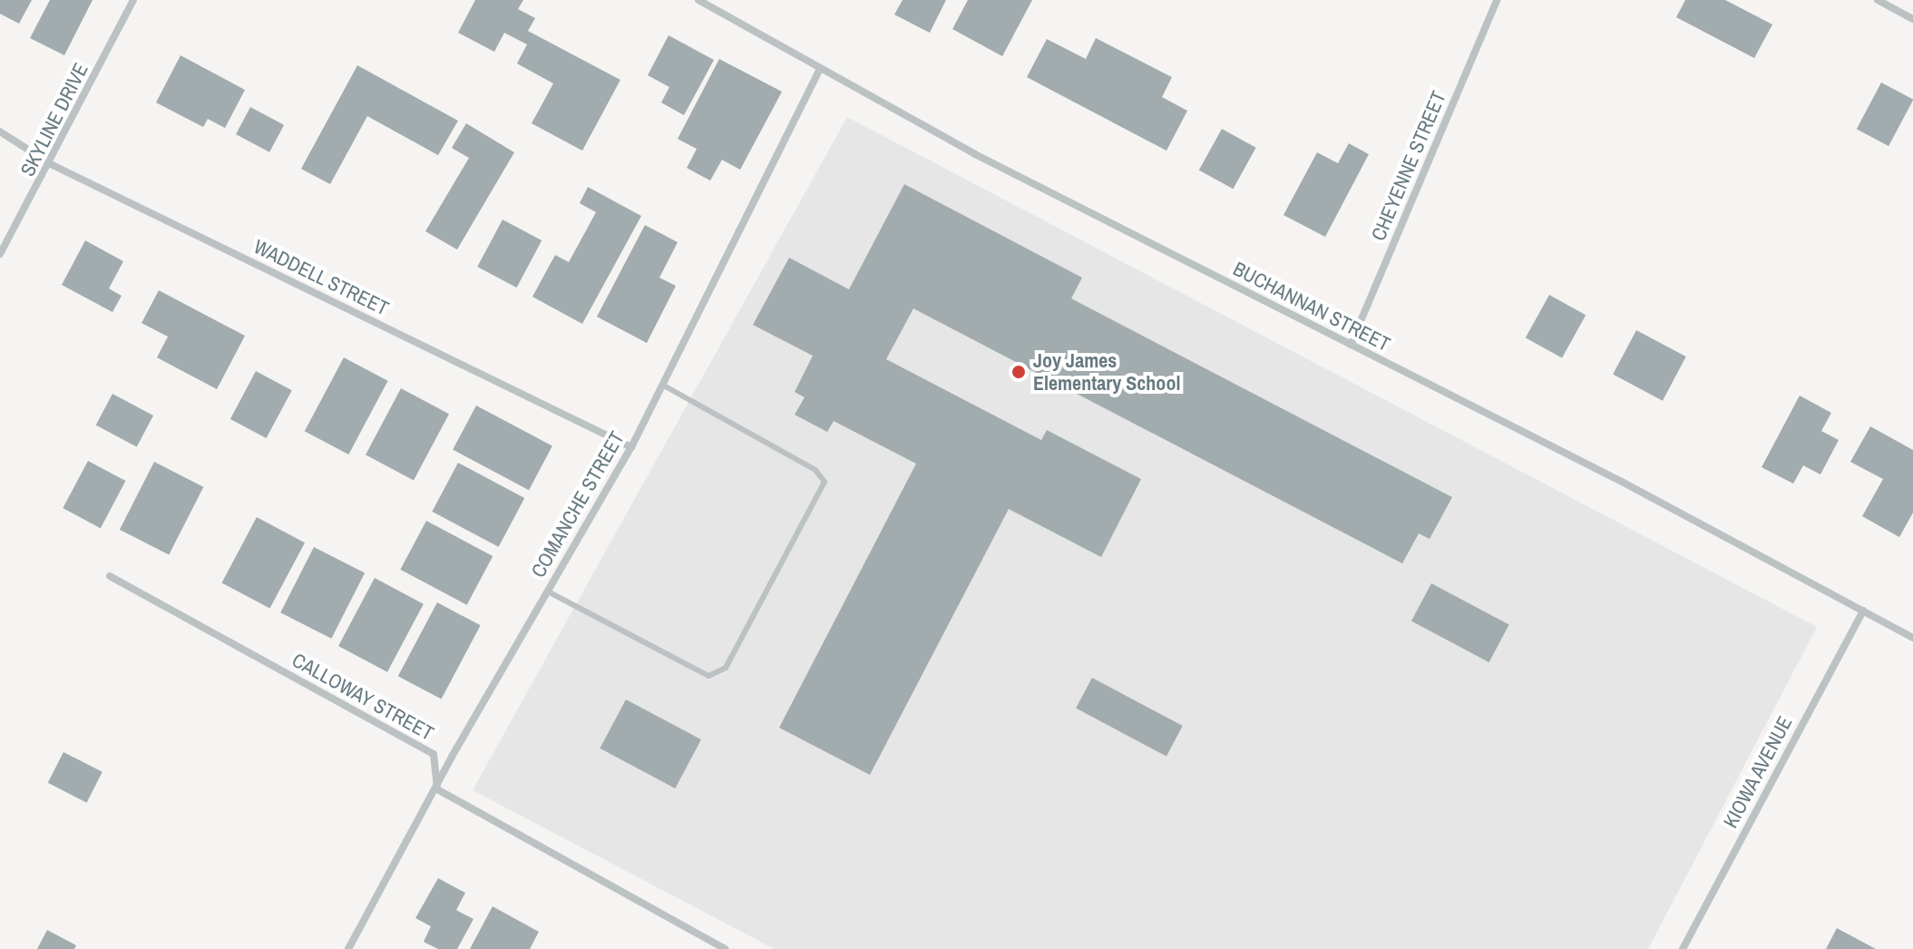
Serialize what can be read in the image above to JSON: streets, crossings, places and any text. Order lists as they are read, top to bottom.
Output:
{
  "streets": {
    "street": [
      "SKYLINE DRIVE",
      "CHEYENNE STREET",
      "WADDELL STREET",
      "BUCHANNAN STREET",
      "COMANCHE STREET",
      "CALLOWAY STREET",
      "KIOWA AVENUE"
    ]
  },
  "crossings": [
    ["SKYLINE DRIVE", "WADDELL STREET"],
    ["CHEYENNE STREET", "BUCHANNAN STREET"],
    ["WADDELL STREET", "COMANCHE STREET"],
    ["BUCHANNAN STREET", "COMANCHE STREET"],
    ["BUCHANNAN STREET", "KIOWA AVENUE"],
    ["COMANCHE STREET", "CALLOWAY STREET"]
  ],
  "places": ["Joy James Elementary School"]
}
